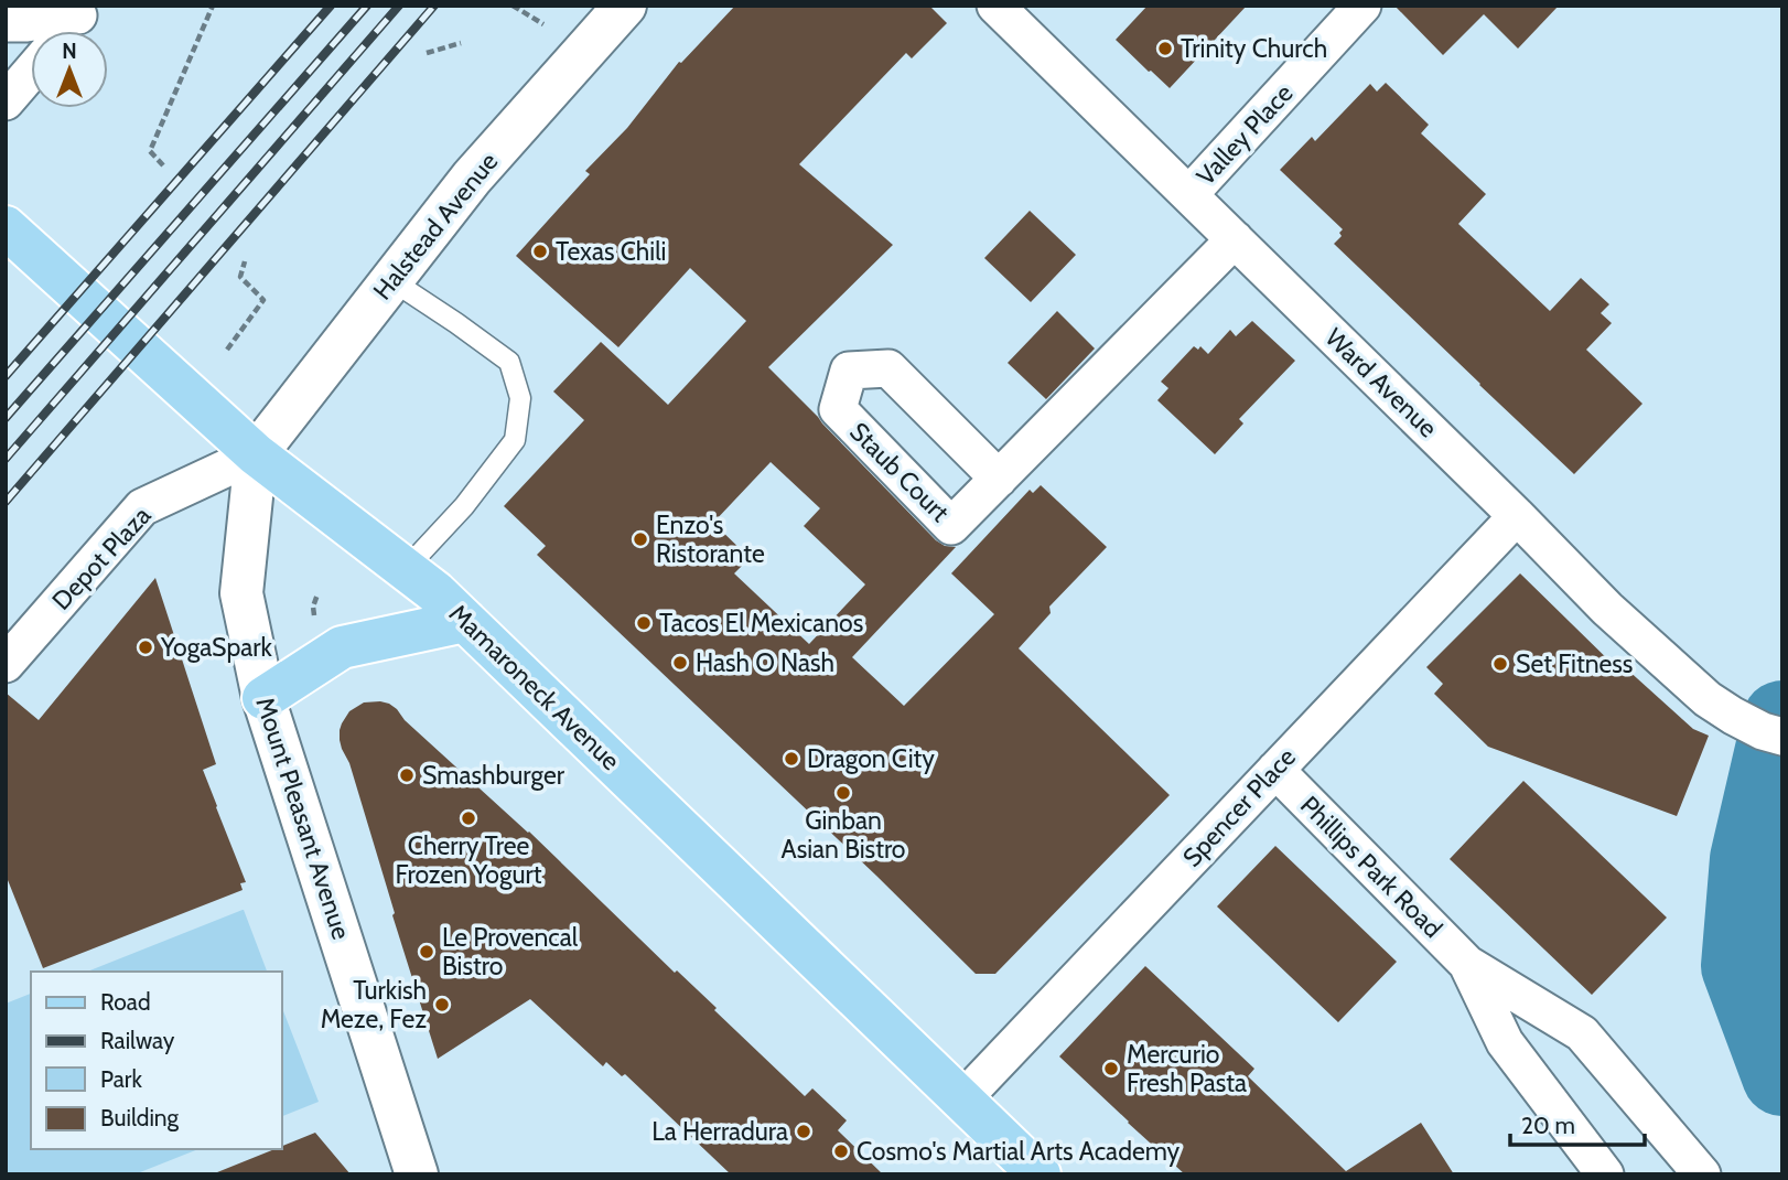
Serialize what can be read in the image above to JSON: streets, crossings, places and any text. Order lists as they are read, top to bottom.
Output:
{
  "streets": {
    "main road": ["Mamaroneck Avenue"],
    "street": [
      "Valley Place",
      "Halstead Avenue",
      "Ward Avenue",
      "Staub Court",
      "Depot Plaza",
      "Spencer Place",
      "Mount Pleasant Avenue",
      "Phillips Park Road"
    ]
  },
  "crossings": [
    ["Valley Place", "Ward Avenue"],
    ["Halstead Avenue", "Depot Plaza"],
    ["Halstead Avenue", "Mamaroneck Avenue"],
    ["Halstead Avenue", "Mount Pleasant Avenue"],
    ["Ward Avenue", "Staub Court"],
    ["Ward Avenue", "Spencer Place"],
    ["Depot Plaza", "Mamaroneck Avenue"],
    ["Depot Plaza", "Mount Pleasant Avenue"],
    ["Mamaroneck Avenue", "Spencer Place"],
    ["Mamaroneck Avenue", "Mount Pleasant Avenue"],
    ["Spencer Place", "Phillips Park Road"]
  ],
  "places": [
    "Trinity Church",
    "Texas Chili",
    "Enzo's Ristorante",
    "Tacos El Mexicanos",
    "YogaSpark",
    "Hash O Nash",
    "Set Fitness",
    "Dragon City",
    "Smashburger",
    "Ginban Asian Bistro",
    "Cherry Tree Frozen Yogurt",
    "Le Provencal Bistro",
    "Turkish Meze, Fez",
    "Mercurio Fresh Pasta",
    "La Herradura",
    "Cosmo's Martial Arts Academy"
  ],
  "legend": [
    "Road",
    "Railway",
    "Park",
    "Building"
  ],
  "scale_bar": "20 m",
  "north": "top"
}
